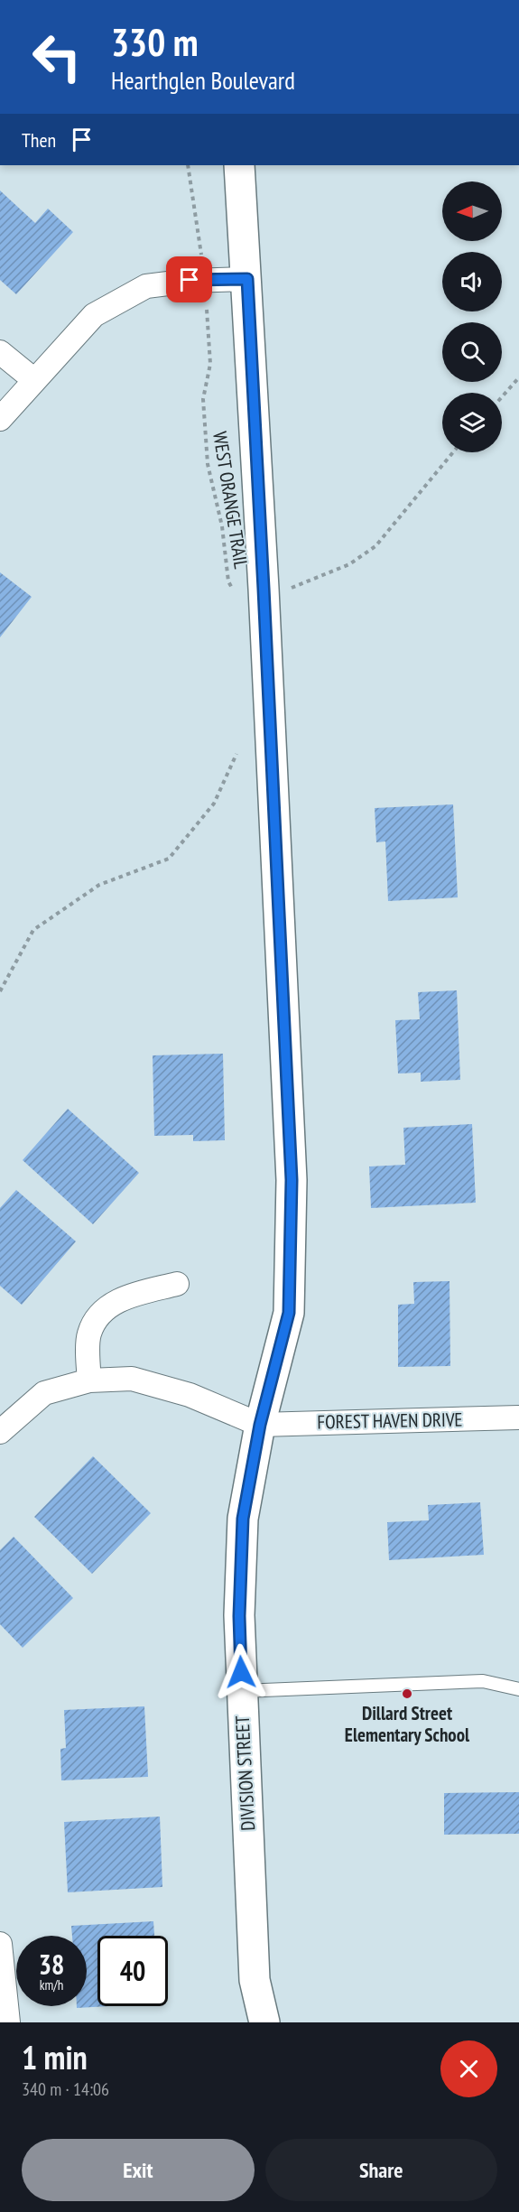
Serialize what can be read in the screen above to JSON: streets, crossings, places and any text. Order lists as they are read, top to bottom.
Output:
{
  "streets": {
    "street": ["FOREST HAVEN DRIVE", "DIVISION STREET"],
    "path": ["WEST ORANGE TRAIL"]
  },
  "crossings": [
    ["FOREST HAVEN DRIVE", "DIVISION STREET"]
  ],
  "places": ["Dillard Street Elementary School"],
  "north": "left",
  "page": {
    "turn": ["330 m", "Hearthglen Boulevard"],
    "then": "Then",
    "speed": "38 km/h",
    "limit": "40",
    "heading": ["1 min", "340 m · 14:06"],
    "buttons": ["Exit", "Share"]
  }
}
